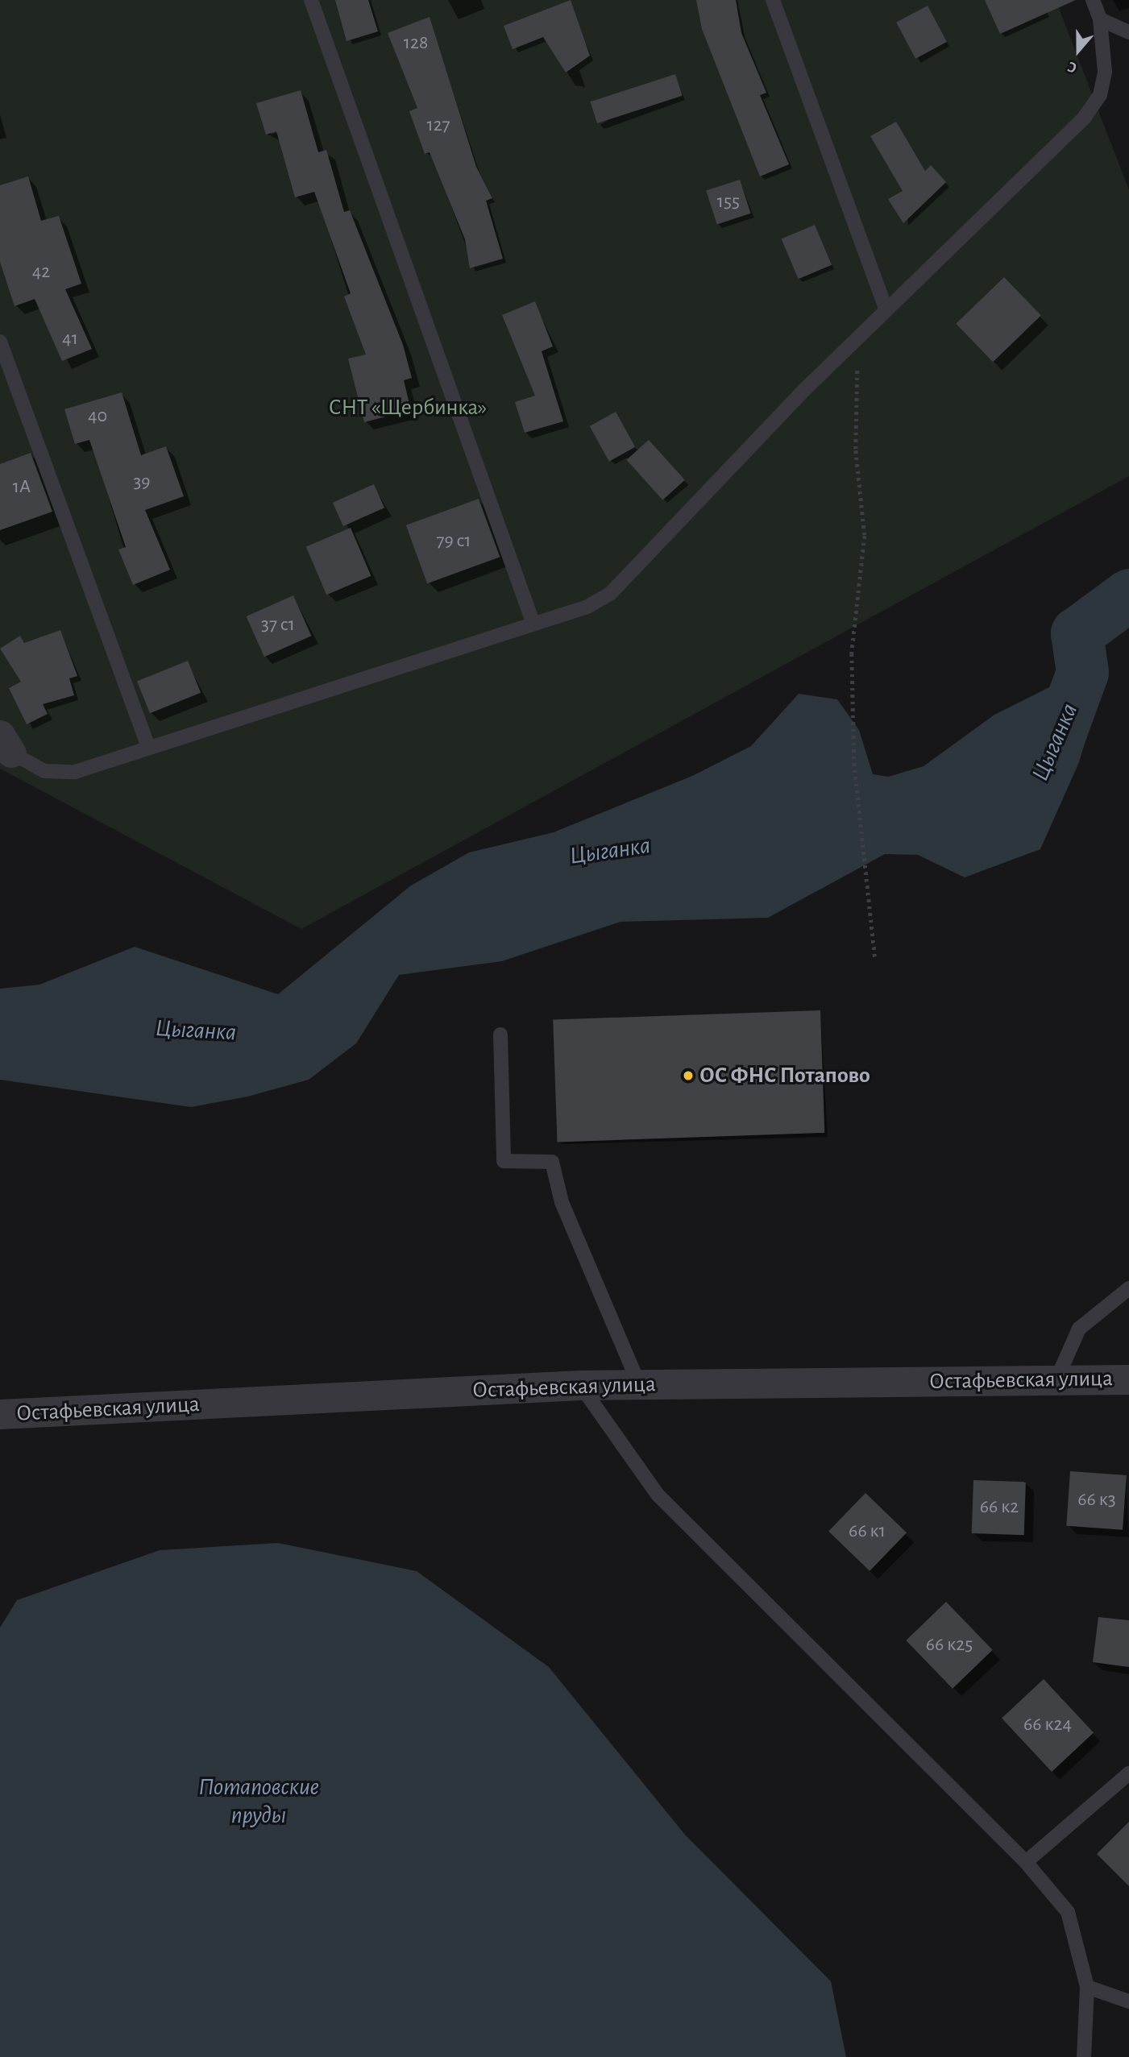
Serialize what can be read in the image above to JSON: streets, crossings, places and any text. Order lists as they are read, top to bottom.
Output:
{
  "streets": {
    "street": ["Остафьевская улица"]
  },
  "water": ["Цыганка", "Потаповские пруды"],
  "parks": ["СНТ «Щербинка»"],
  "places": ["ОС ФНС Потапово"],
  "house_numbers": [
    "128",
    "127",
    "155",
    "42",
    "41",
    "40",
    "39",
    "1А",
    "79 с1",
    "37 с1",
    "66 к3",
    "66 к2",
    "66 к1",
    "66 к25",
    "66 к24"
  ],
  "north": "bottom"
}
